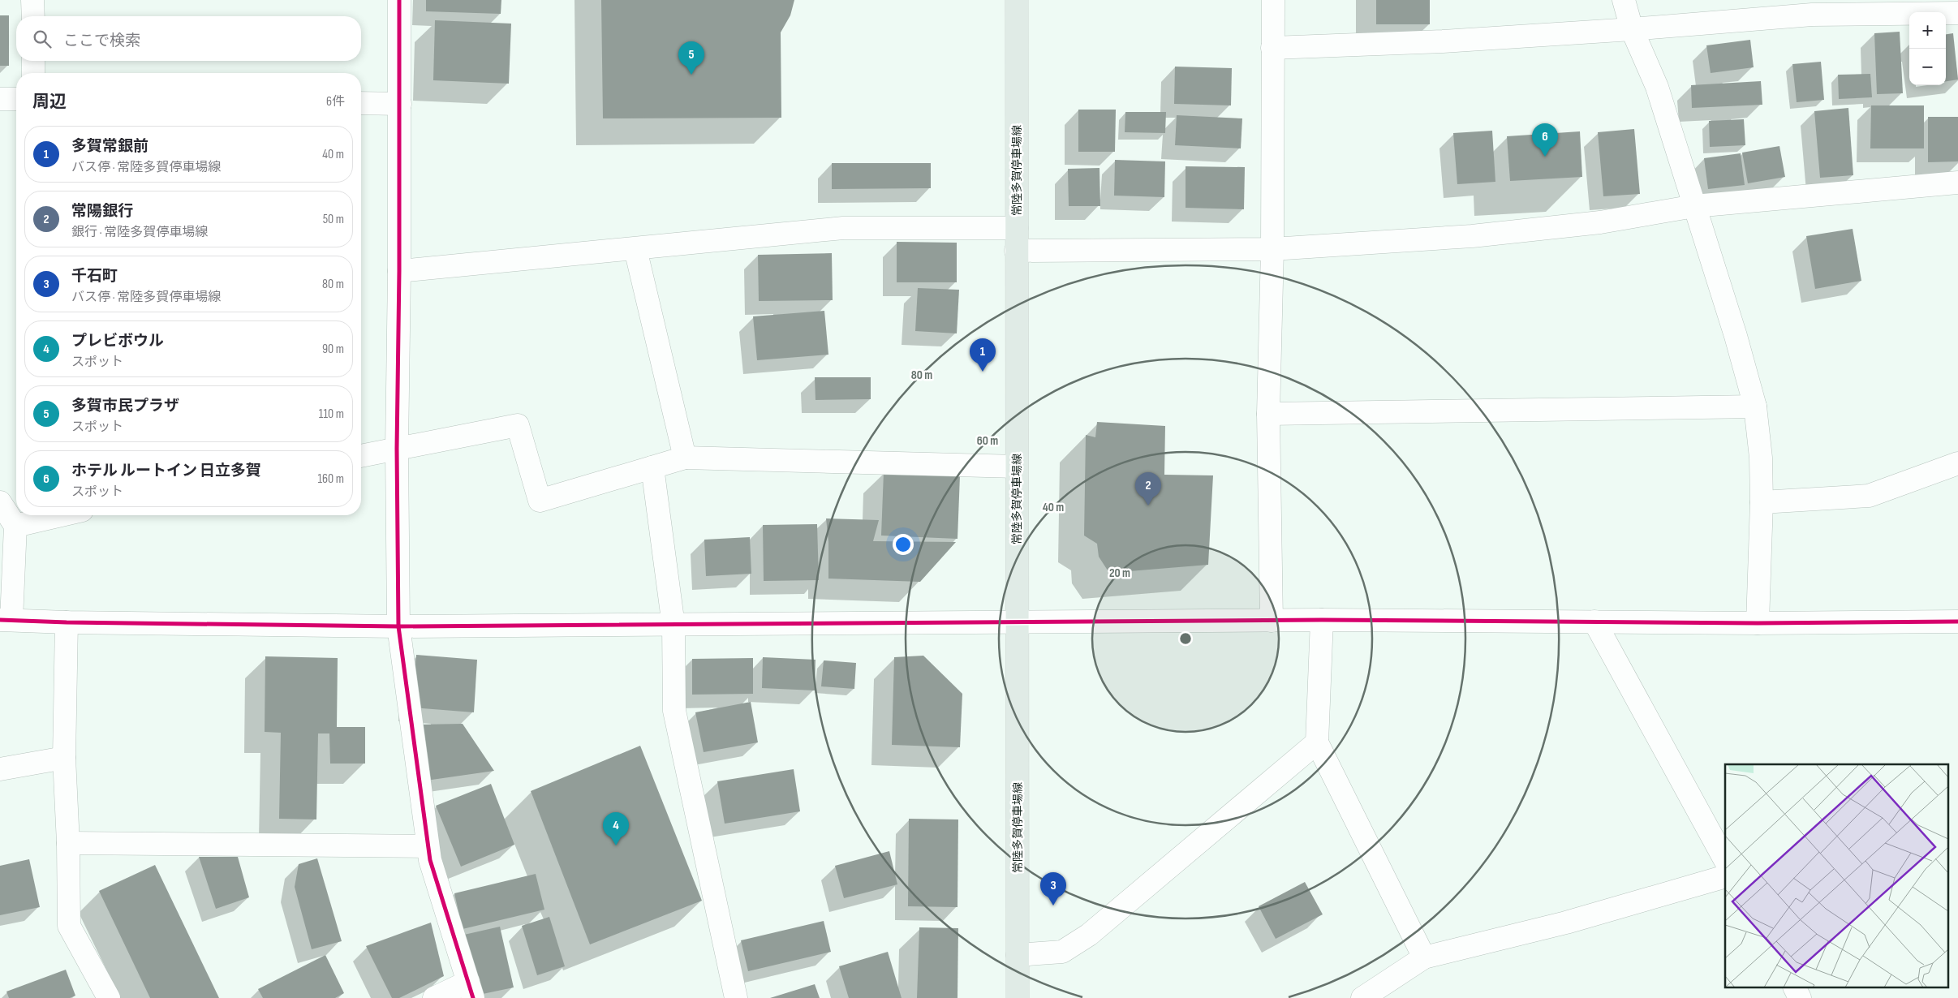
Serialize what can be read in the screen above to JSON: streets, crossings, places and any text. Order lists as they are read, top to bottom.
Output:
{
  "streets": {
    "main road": ["常陸多賀停車場線"]
  },
  "page": {
    "map_buttons": ["+", "−"],
    "search": "ここで検索",
    "pins": [
      "5",
      "6",
      "1",
      "2",
      "4",
      "3"
    ],
    "heading": ["周辺", "6件"],
    "list": [
      {
        "mark": "1",
        "name": "多賀常銀前",
        "note": "バス停 · 常陸多賀停車場線",
        "value": "40 m"
      },
      {
        "mark": "2",
        "name": "常陽銀行",
        "note": "銀行 · 常陸多賀停車場線",
        "value": "50 m"
      },
      {
        "mark": "3",
        "name": "千石町",
        "note": "バス停 · 常陸多賀停車場線",
        "value": "80 m"
      },
      {
        "mark": "4",
        "name": "プレビボウル",
        "note": "スポット",
        "value": "90 m"
      },
      {
        "mark": "5",
        "name": "多賀市民プラザ",
        "note": "スポット",
        "value": "110 m"
      },
      {
        "mark": "6",
        "name": "ホテル ルートイン 日立多賀",
        "note": "スポット",
        "value": "160 m"
      }
    ]
  },
  "rings": [
    "80 m",
    "60 m",
    "40 m",
    "20 m"
  ]
}
